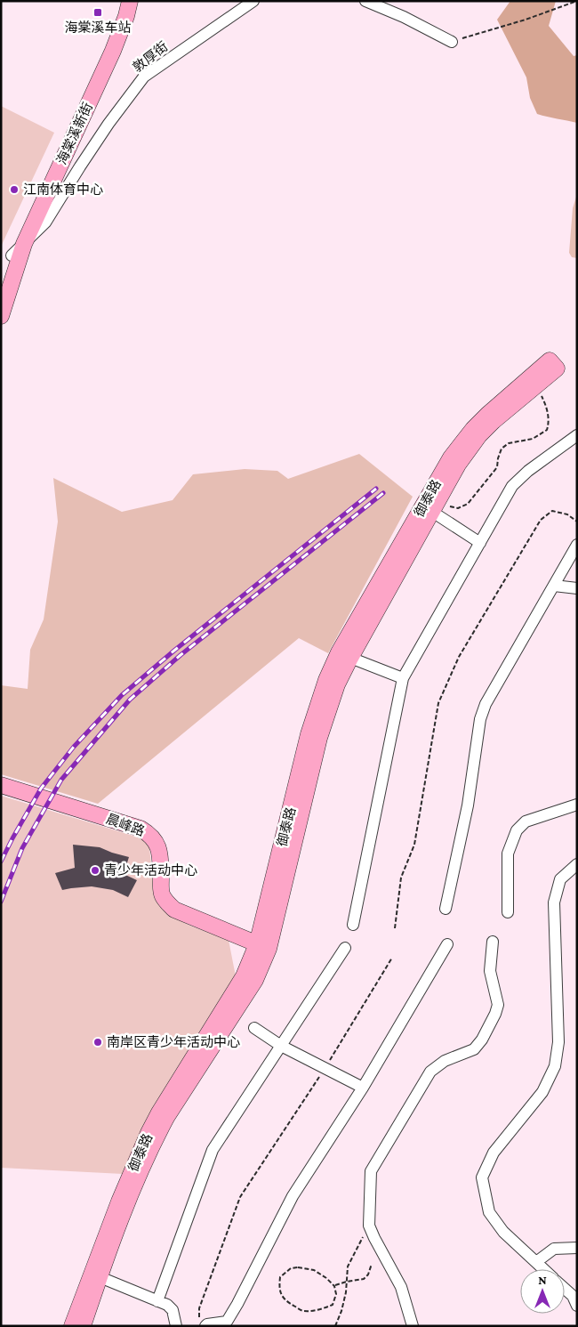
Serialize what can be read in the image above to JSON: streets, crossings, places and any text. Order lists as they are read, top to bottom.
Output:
{
  "streets": {
    "street": [
      "敦厚街",
      "海棠溪新街",
      "御泰路",
      "晨峰路"
    ]
  },
  "crossings": [
    ["敦厚街", "海棠溪新街"],
    ["御泰路", "晨峰路"]
  ],
  "places": {
    "transit": ["海棠溪车站"],
    "other": ["江南体育中心", "青少年活动中心", "南岸区青少年活动中心"]
  },
  "north": "top"
}
